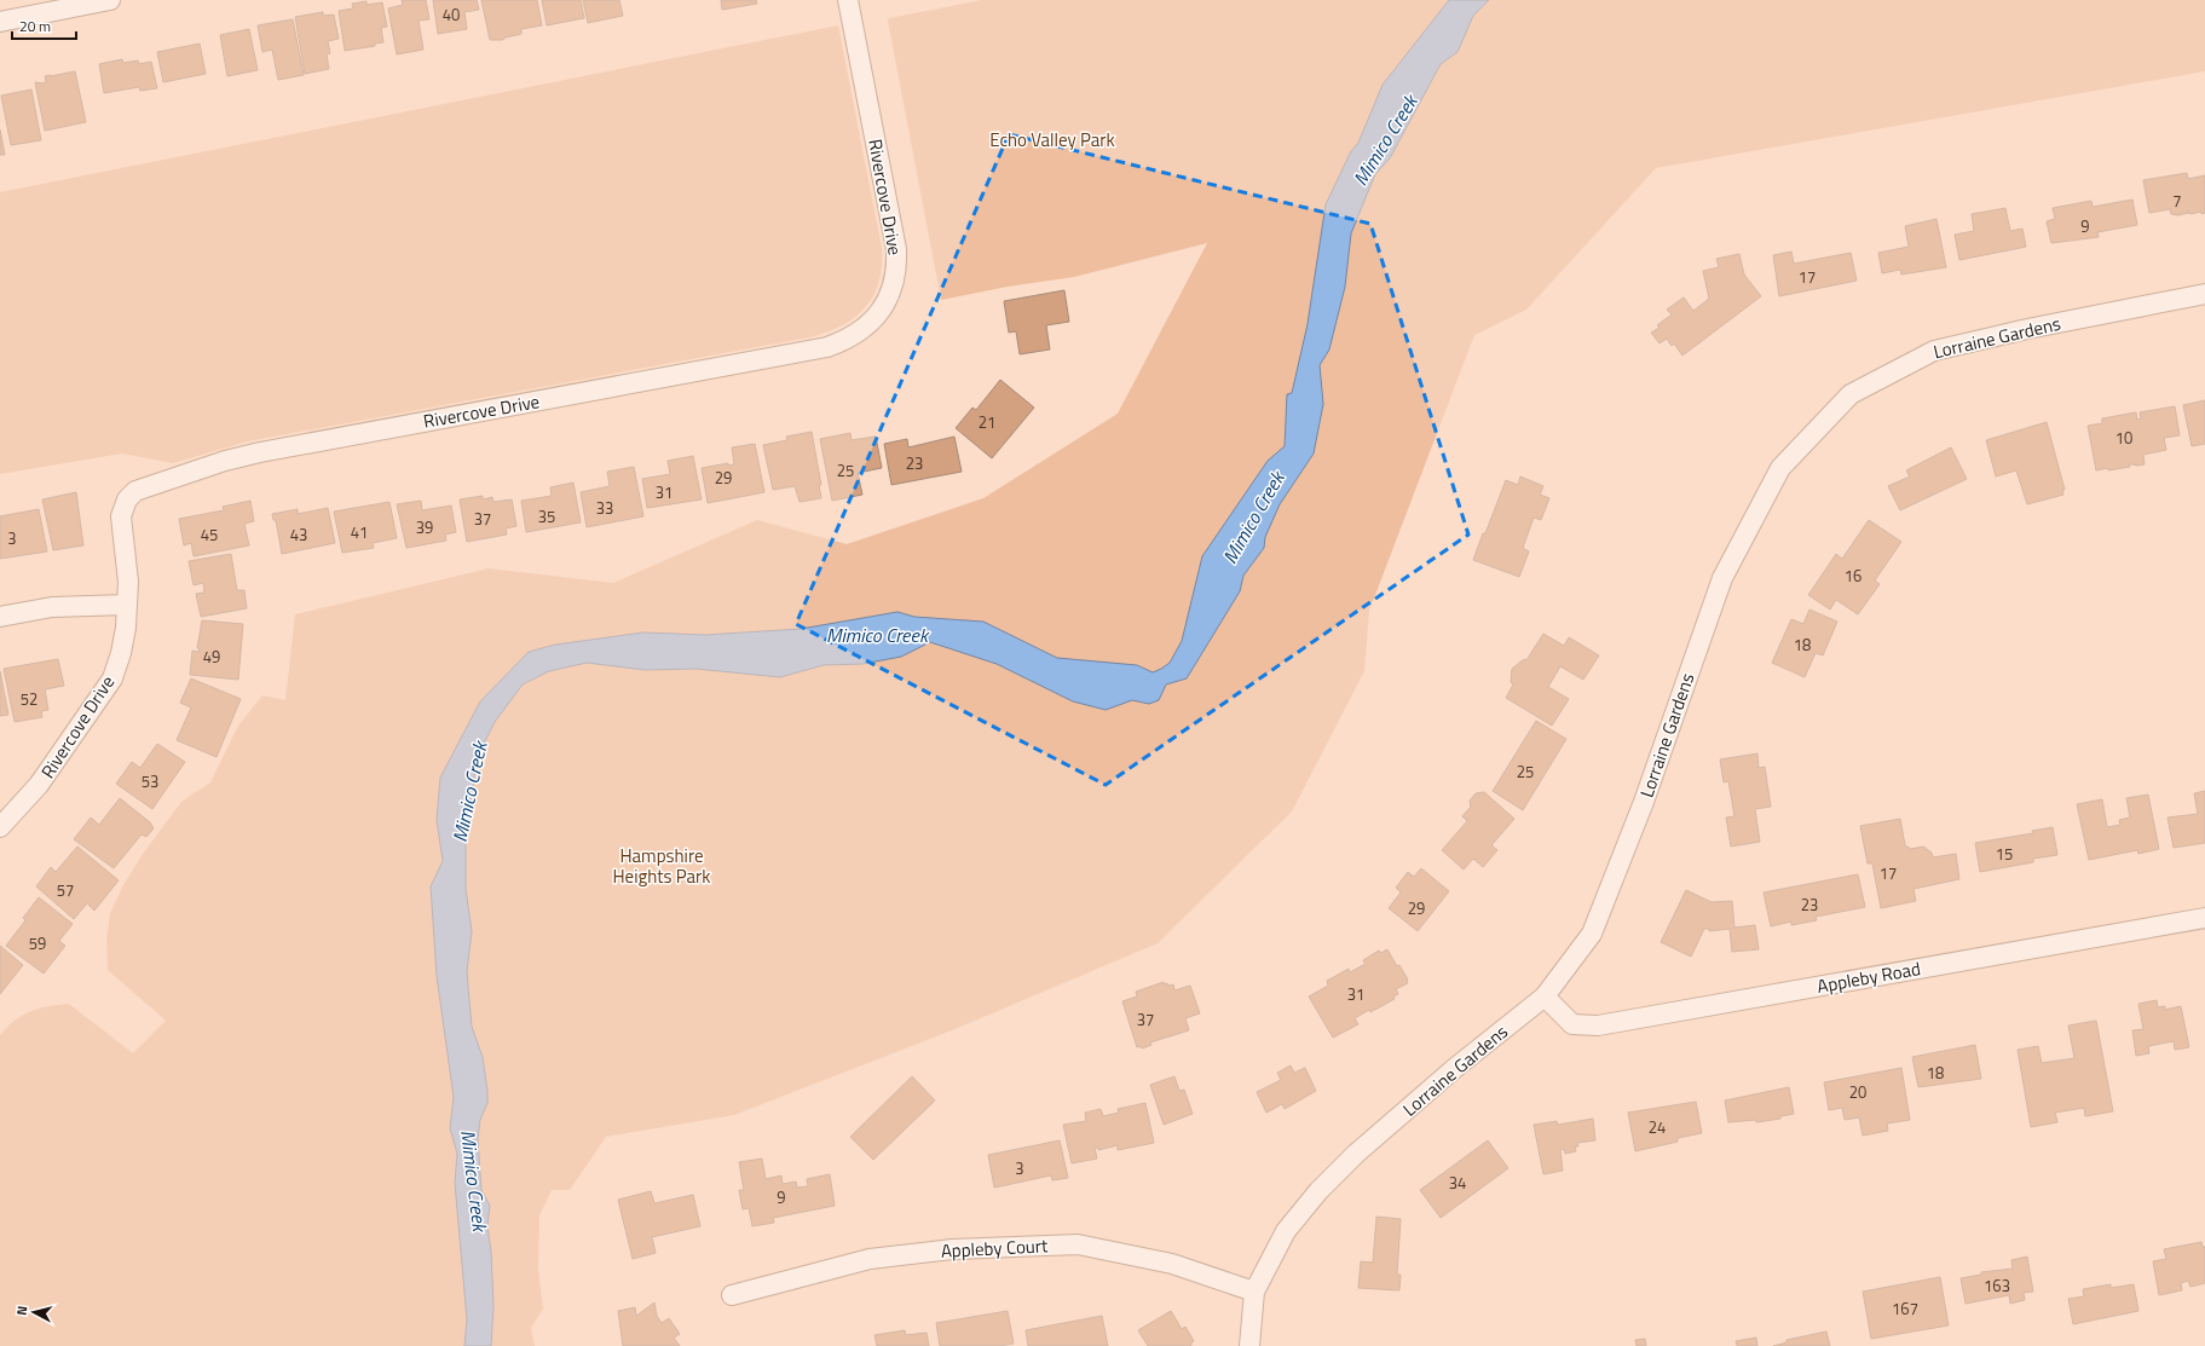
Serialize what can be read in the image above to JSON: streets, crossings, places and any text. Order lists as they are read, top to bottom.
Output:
{
  "streets": {
    "street": [
      "Rivercove Drive",
      "Lorraine Gardens",
      "Appleby Road",
      "Appleby Court"
    ]
  },
  "crossings": [
    ["Lorraine Gardens", "Appleby Road"],
    ["Lorraine Gardens", "Appleby Court"]
  ],
  "water": ["Mimico Creek"],
  "parks": ["Echo Valley Park", "Hampshire Heights Park"],
  "house_numbers": [
    "40",
    "7",
    "9",
    "17",
    "21",
    "10",
    "23",
    "25",
    "29",
    "31",
    "33",
    "35",
    "37",
    "39",
    "41",
    "45",
    "43",
    "3",
    "16",
    "18",
    "49",
    "52",
    "25",
    "53",
    "15",
    "17",
    "57",
    "23",
    "29",
    "59",
    "31",
    "37",
    "18",
    "20",
    "24",
    "3",
    "34",
    "9",
    "163",
    "167"
  ],
  "scale_bar": "20 m",
  "north": "left"
}
